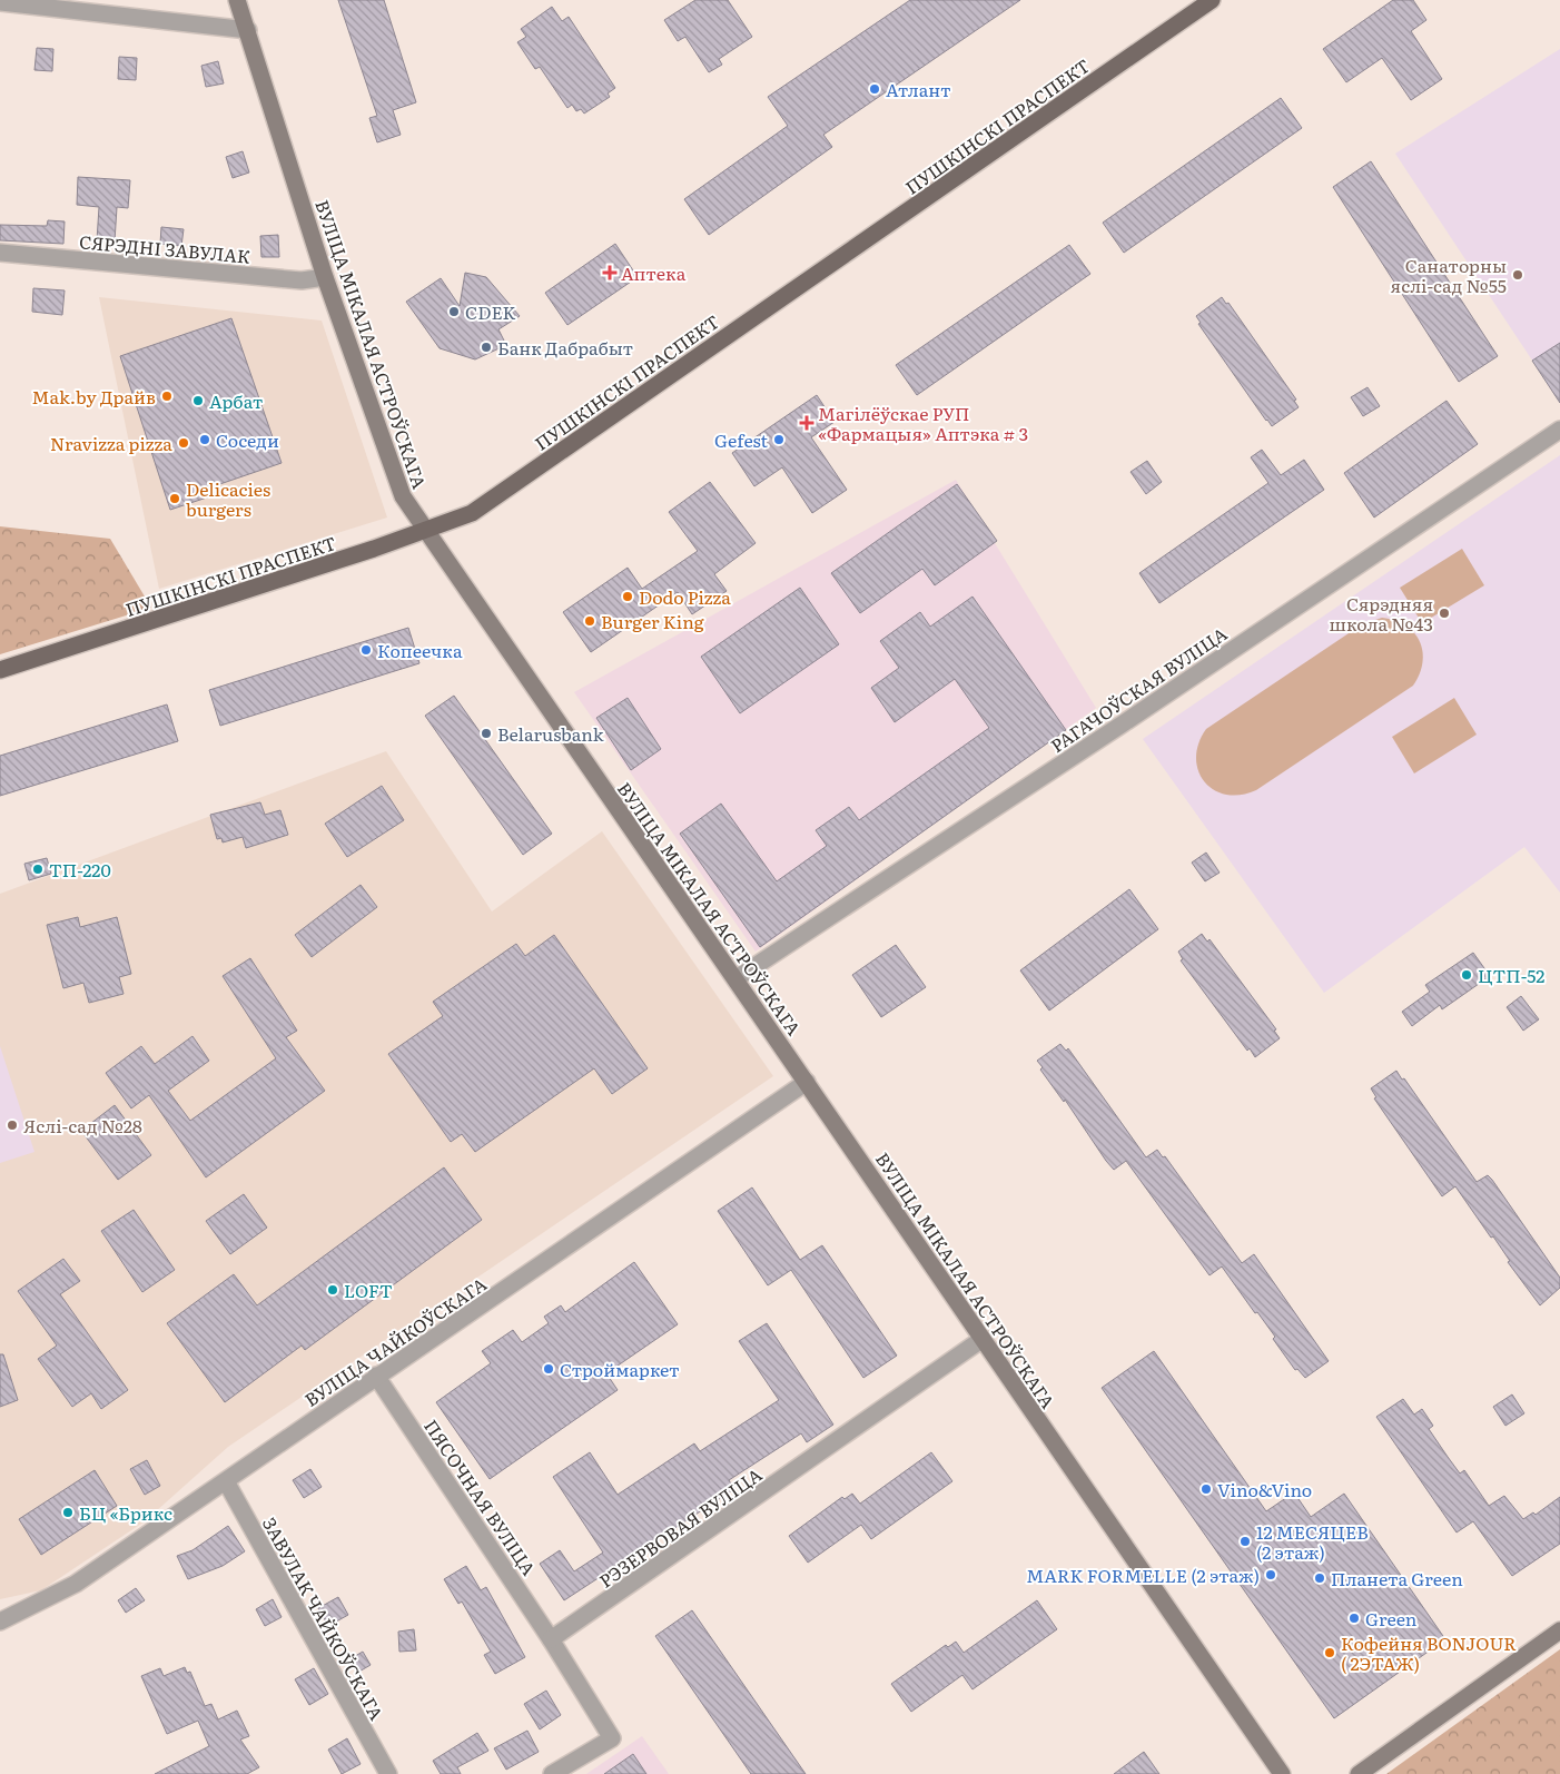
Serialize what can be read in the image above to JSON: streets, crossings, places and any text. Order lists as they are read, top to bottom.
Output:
{
  "streets": {
    "main road": ["ПУШКІНСКІ ПРАСПЕКТ", "ВУЛІЦА МІКАЛАЯ АСТРОЎСКАГА"],
    "street": [
      "СЯРЭДНІ ЗАВУЛАК",
      "РАГАЧОЎСКАЯ ВУЛІЦА",
      "ВУЛІЦА ЧАЙКОЎСКАГА",
      "ПЯСОЧНАЯ ВУЛІЦА",
      "РЭЗЕРВОВАЯ ВУЛІЦА",
      "ЗАВУЛАК ЧАЙКОЎСКАГА"
    ]
  },
  "crossings": [
    ["ПУШКІНСКІ ПРАСПЕКТ", "ВУЛІЦА МІКАЛАЯ АСТРОЎСКАГА"],
    ["СЯРЭДНІ ЗАВУЛАК", "ВУЛІЦА МІКАЛАЯ АСТРОЎСКАГА"],
    ["ВУЛІЦА МІКАЛАЯ АСТРОЎСКАГА", "РАГАЧОЎСКАЯ ВУЛІЦА"],
    ["ВУЛІЦА МІКАЛАЯ АСТРОЎСКАГА", "ВУЛІЦА ЧАЙКОЎСКАГА"],
    ["ВУЛІЦА МІКАЛАЯ АСТРОЎСКАГА", "РЭЗЕРВОВАЯ ВУЛІЦА"],
    ["ВУЛІЦА ЧАЙКОЎСКАГА", "ПЯСОЧНАЯ ВУЛІЦА"],
    ["ВУЛІЦА ЧАЙКОЎСКАГА", "ЗАВУЛАК ЧАЙКОЎСКАГА"],
    ["ПЯСОЧНАЯ ВУЛІЦА", "РЭЗЕРВОВАЯ ВУЛІЦА"]
  ],
  "places": {
    "other": [
      "Атлант",
      "Санаторны яслі-сад №55",
      "CDEK",
      "Банк Дабрабыт",
      "Маk.by Драйв",
      "Арбат",
      "Соседи",
      "Gefest",
      "Nravizza pizza",
      "Delicacies burgers",
      "Dodo Pizza",
      "Сярэдняя школа №43",
      "Burger King",
      "Копеечка",
      "Belarusbank",
      "ТП-220",
      "ЦТП-52",
      "Яслі-сад №28",
      "LOFT",
      "Строймаркет",
      "Vino&Vino",
      "БЦ «Брикс",
      "12 МЕСЯЦЕВ (2 этаж)",
      "MARK FORMELLE (2 этаж)",
      "Планета Green",
      "Green",
      "Кофейня BONJOUR ( 2ЭТАЖ)"
    ],
    "health": ["Аптека", "Магілёўскае РУП «Фармацыя» Аптэка # 3"]
  }
}
